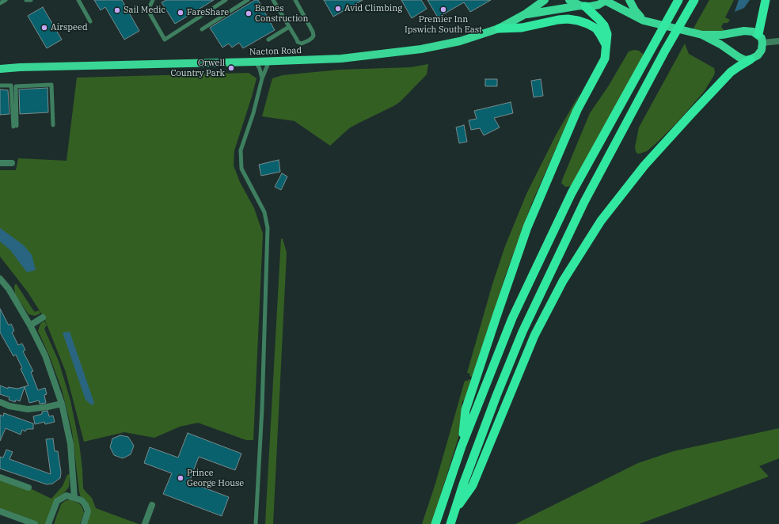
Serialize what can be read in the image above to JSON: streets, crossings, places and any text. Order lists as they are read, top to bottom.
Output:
{
  "streets": {
    "main road": ["Nacton Road"]
  },
  "places": [
    "Avid Climbing",
    "Premier Inn Ipswich South East",
    "Sail Medic",
    "FareShare",
    "Barnes Construction",
    "Airspeed",
    "Orwell Country Park",
    "Prince George House"
  ]
}
